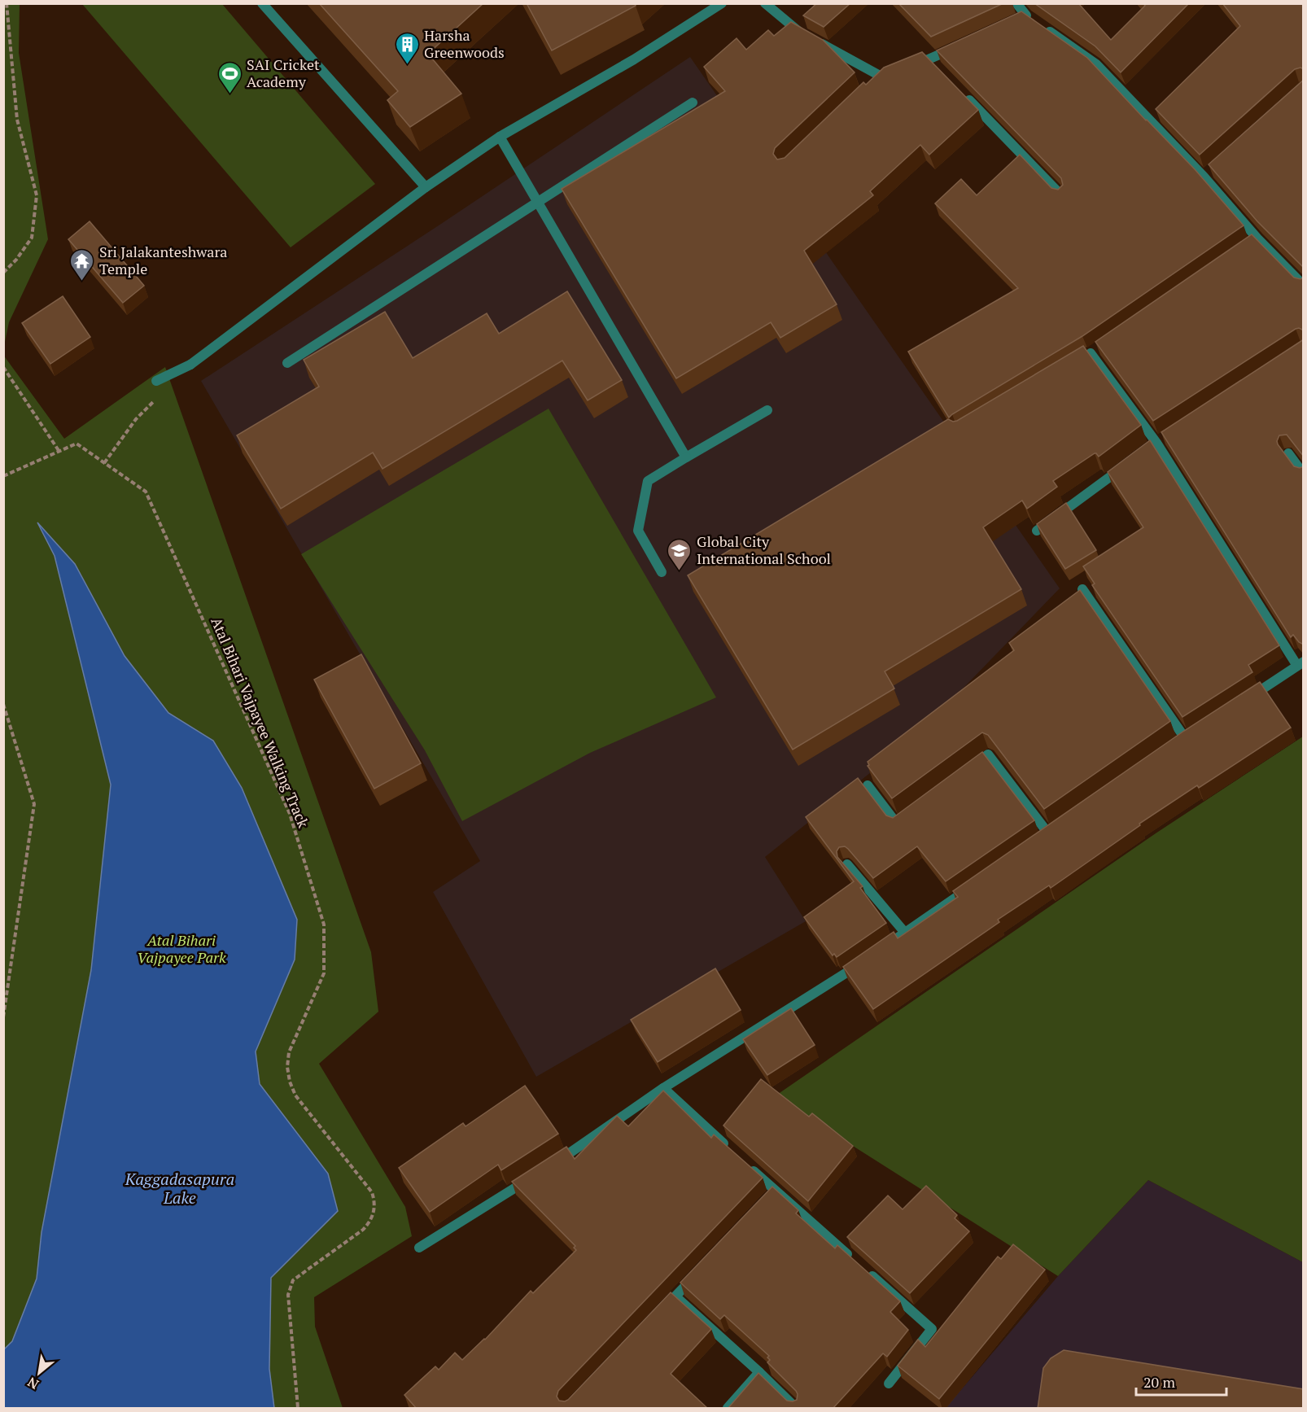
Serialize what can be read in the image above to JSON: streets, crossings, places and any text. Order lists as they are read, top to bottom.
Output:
{
  "streets": {
    "path": ["Atal Bihari Vajpayee Walking Track"]
  },
  "water": ["Kaggadasapura Lake"],
  "parks": ["Atal Bihari Vajpayee Park"],
  "places": {
    "building": ["Harsha Greenwoods"],
    "sports": ["SAI Cricket Academy"],
    "temple": ["Sri Jalakanteshwara Temple"],
    "school or university": ["Global City International School"]
  },
  "scale_bar": "20 m",
  "north": "bottom left"
}
